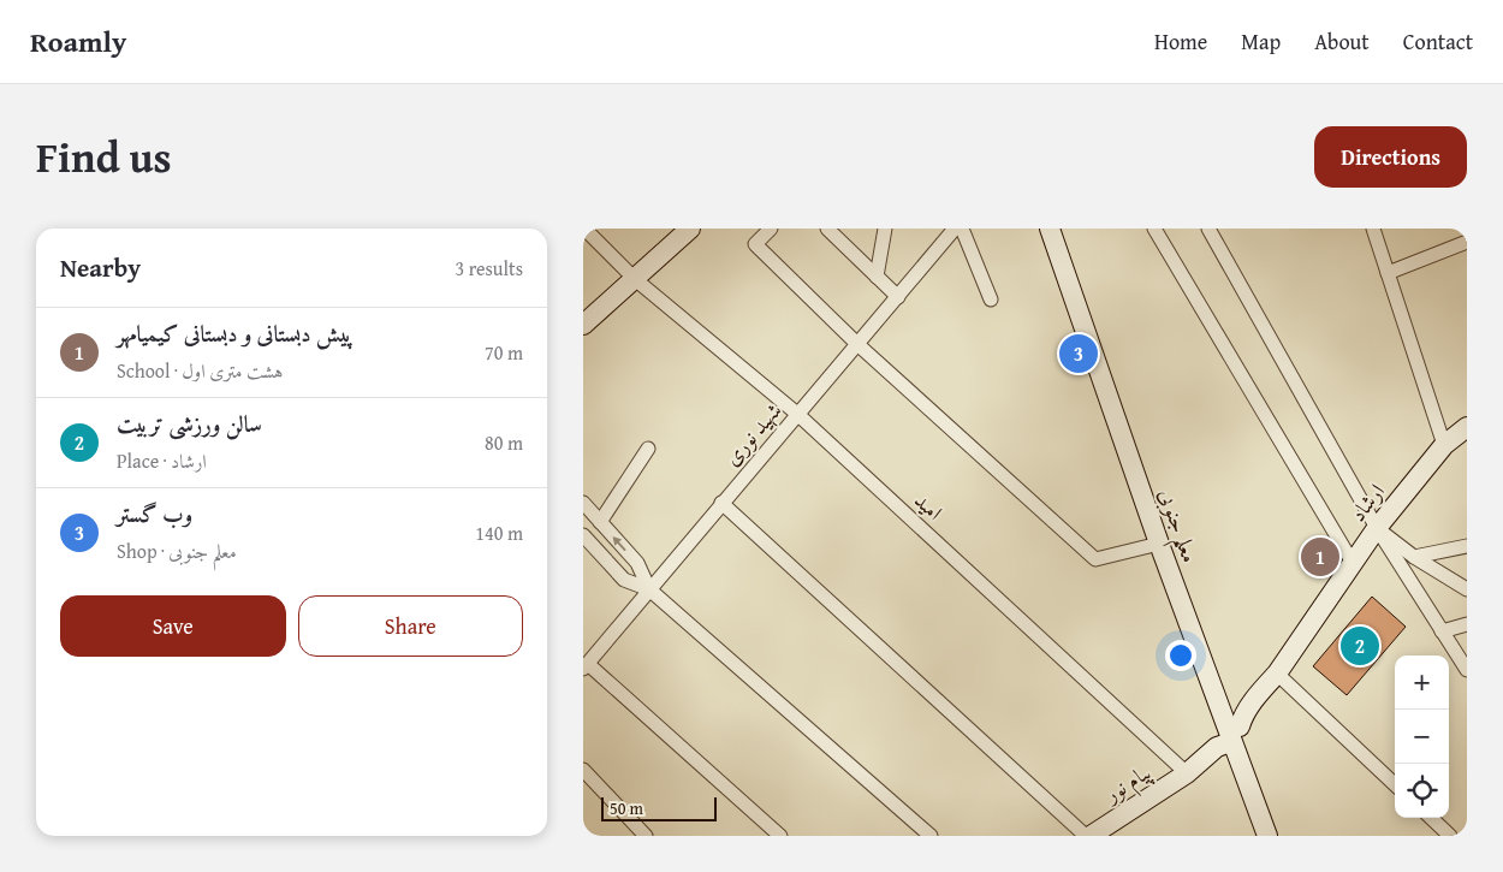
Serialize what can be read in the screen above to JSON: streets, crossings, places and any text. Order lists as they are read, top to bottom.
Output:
{
  "streets": {
    "main road": ["ارشاد", "معلم جنوبی", "پیام نور"],
    "street": ["شهید نوری", "امید"]
  },
  "crossings": [
    ["شهید نوری", "امید"],
    ["ارشاد", "معلم جنوبی"],
    ["ارشاد", "پیام نور"],
    ["امید", "پیام نور"],
    ["معلم جنوبی", "پیام نور"]
  ],
  "scale_bar": "50 m",
  "page": {
    "header": "Roamly",
    "nav": [
      "Home",
      "Map",
      "About",
      "Contact"
    ],
    "title": "Find us",
    "buttons": [
      "Directions",
      ["Save", "Share"]
    ],
    "heading": ["Nearby", "3 results"],
    "list": [
      {
        "mark": "1",
        "name": "پیش دبستانی و دبستانی کیمیامهر",
        "note": "School · هشت متری اول",
        "value": "70 m"
      },
      {
        "mark": "2",
        "name": "سالن ورزشی تربیت",
        "note": "Place · ارشاد",
        "value": "80 m"
      },
      {
        "mark": "3",
        "name": "وب گستر",
        "note": "Shop · معلم جنوبی",
        "value": "140 m"
      }
    ],
    "pins": ["3", "1", "2"],
    "map_buttons": ["+", "−"],
    "scale": "50 m"
  }
}
